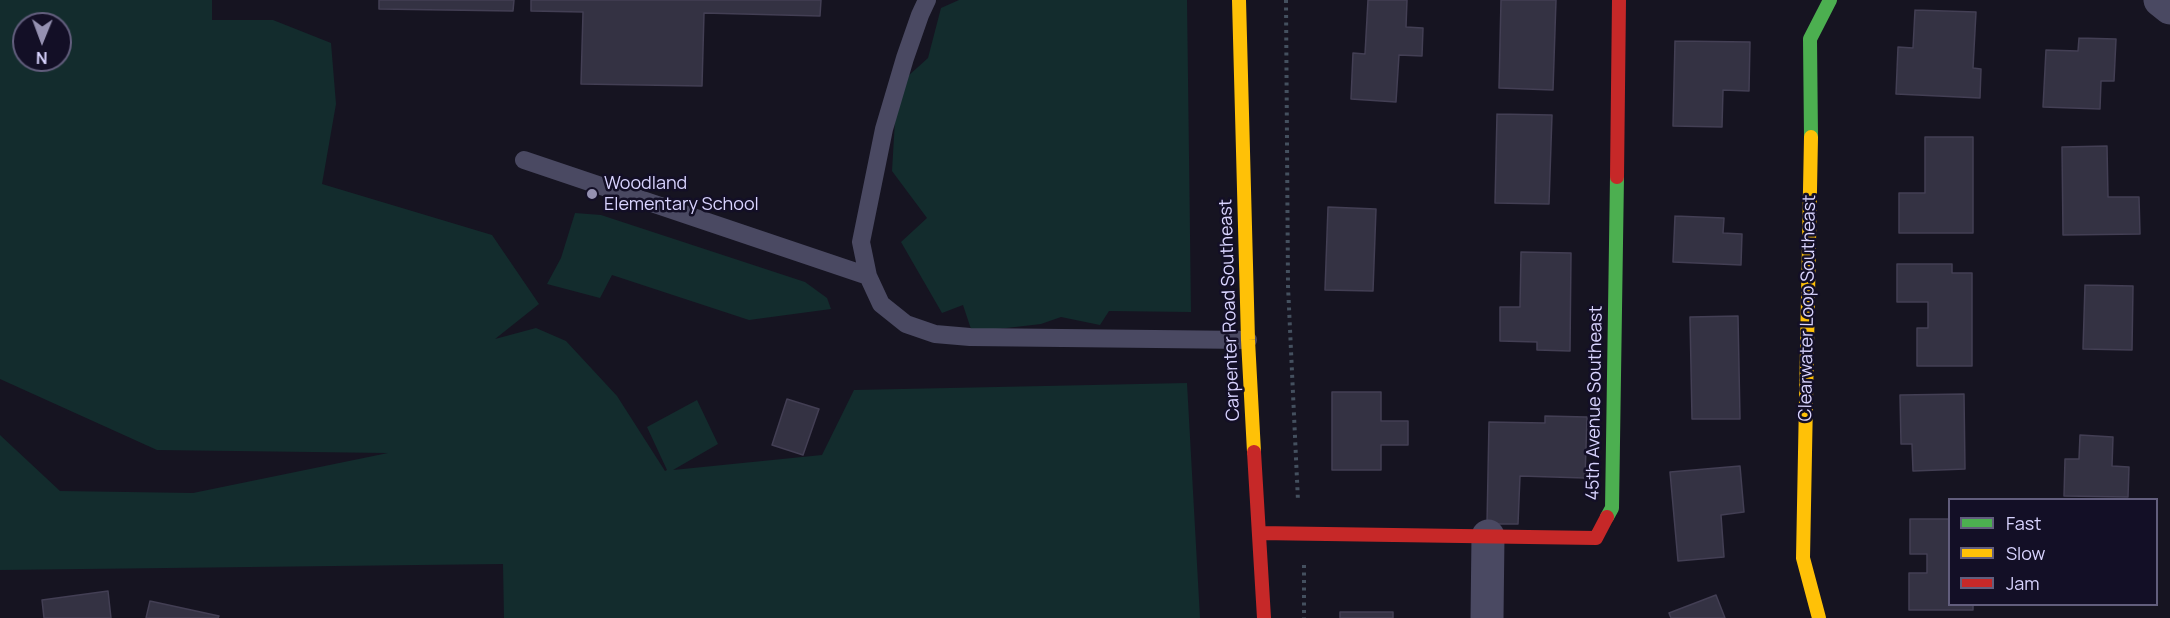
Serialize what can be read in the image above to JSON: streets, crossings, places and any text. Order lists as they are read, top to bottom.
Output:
{
  "streets": {
    "street": ["Clearwater Loop Southeast", "Carpenter Road Southeast", "45th Avenue Southeast"]
  },
  "crossings": [
    ["Carpenter Road Southeast", "45th Avenue Southeast"]
  ],
  "places": ["Woodland Elementary School"],
  "legend": ["Fast", "Slow", "Jam"],
  "north": "bottom"
}
